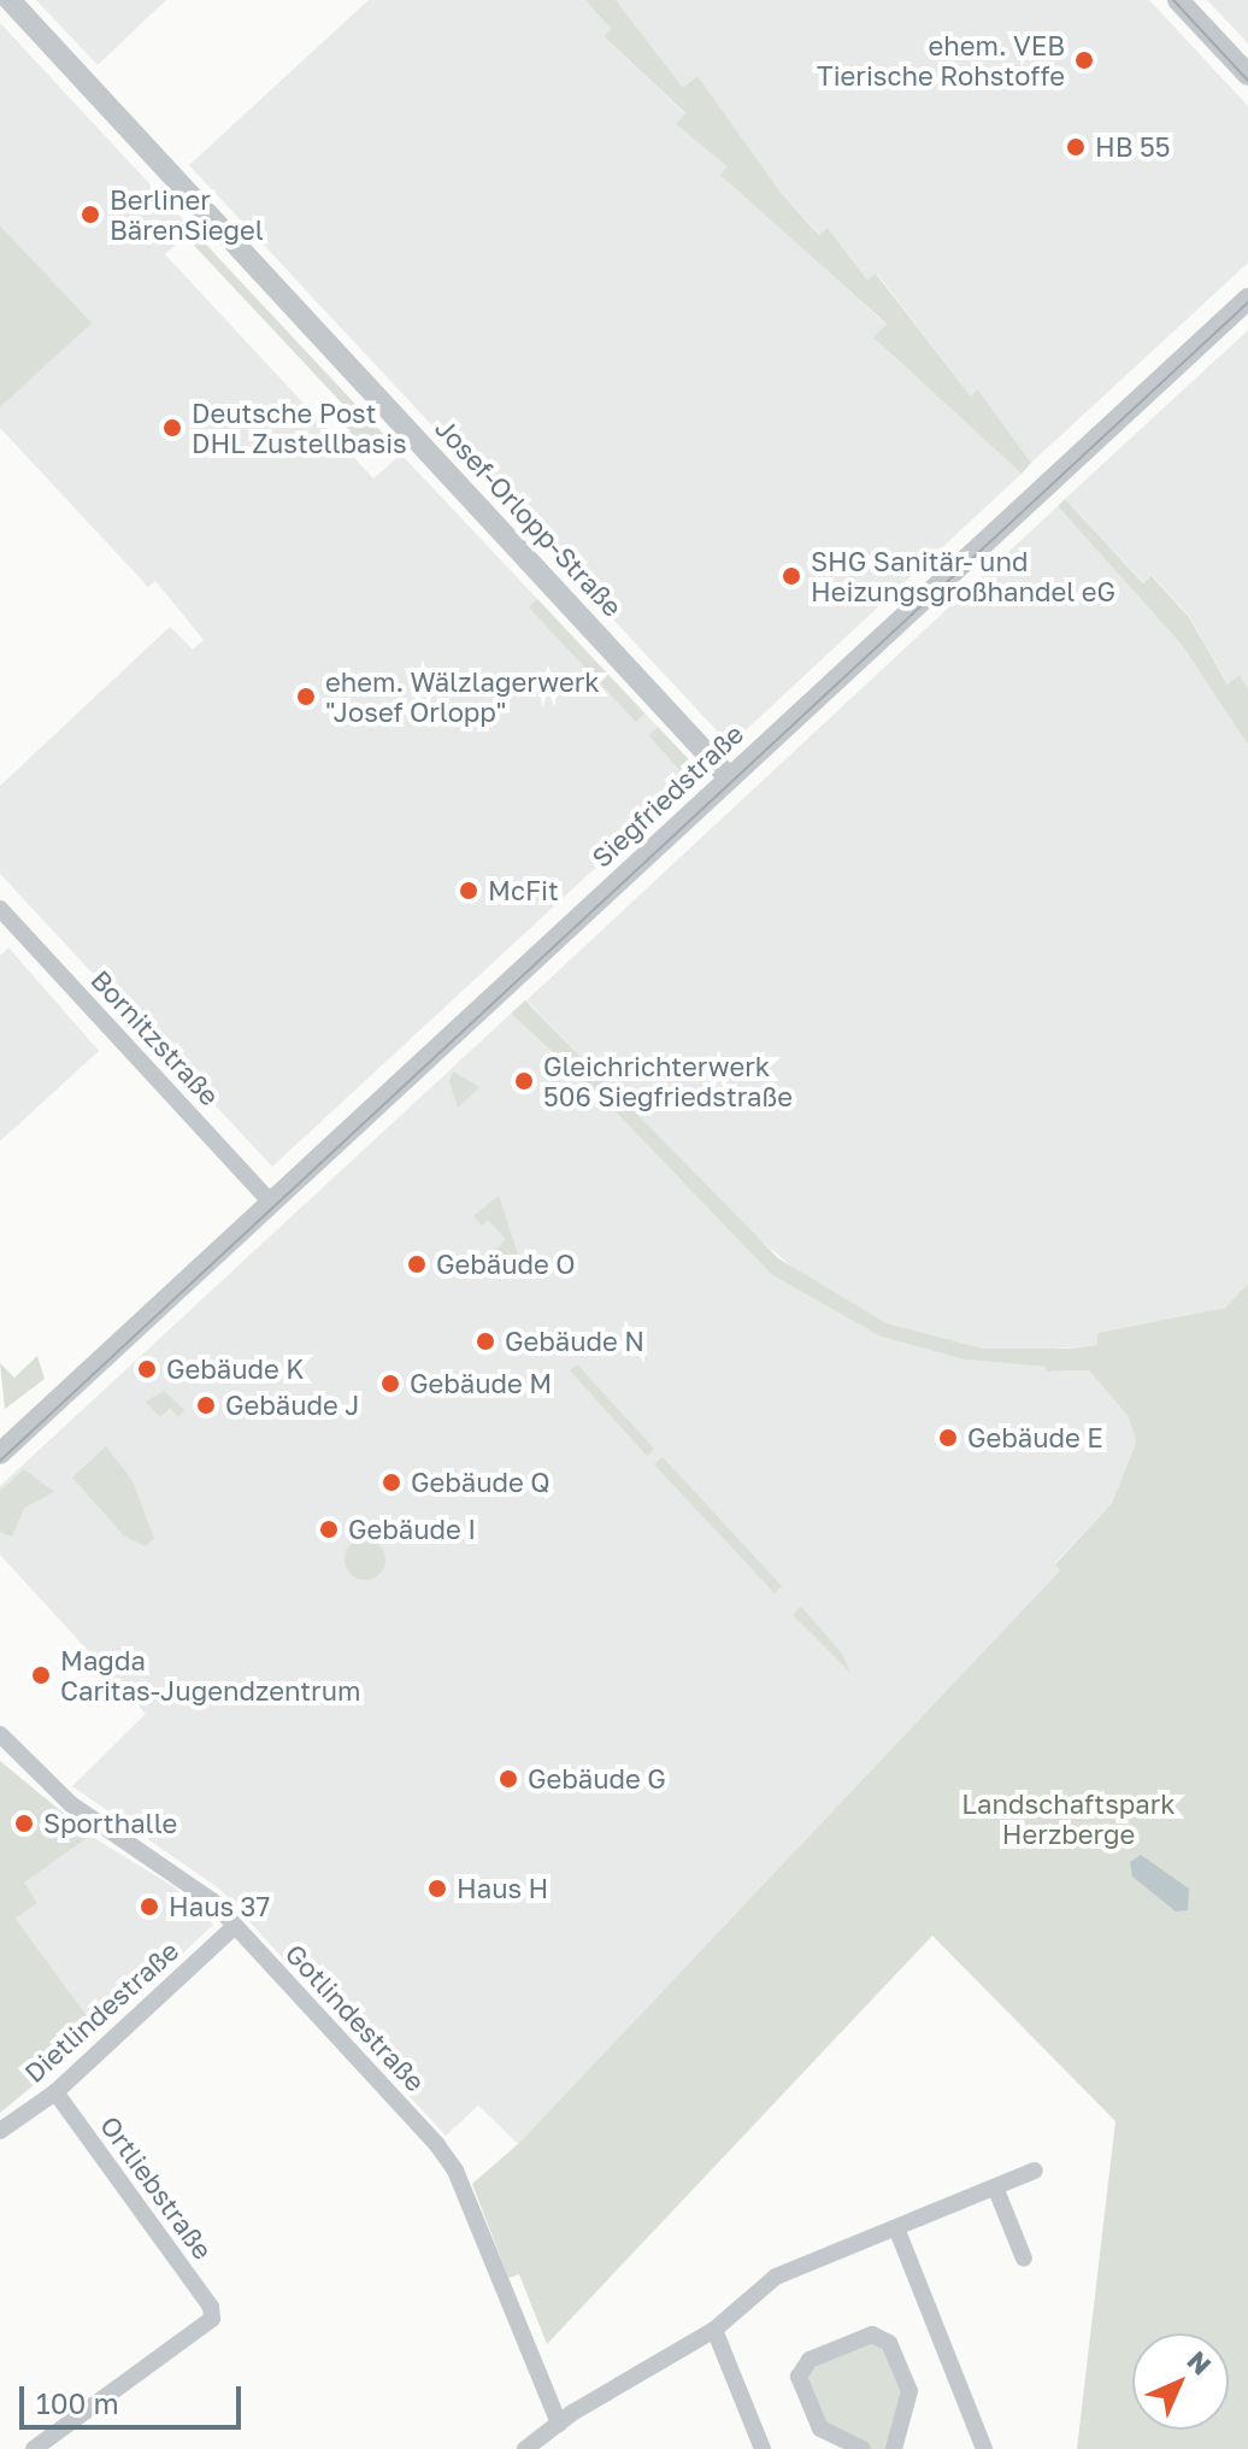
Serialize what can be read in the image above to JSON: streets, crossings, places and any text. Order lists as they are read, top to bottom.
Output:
{
  "streets": {
    "street": [
      "Josef-Orlopp-Straße",
      "Siegfriedstraße",
      "Bornitzstraße",
      "Dietlindestraße",
      "Gotlindestraße",
      "Ortliebstraße"
    ]
  },
  "crossings": [
    ["Josef-Orlopp-Straße", "Siegfriedstraße"],
    ["Siegfriedstraße", "Bornitzstraße"],
    ["Dietlindestraße", "Gotlindestraße"],
    ["Dietlindestraße", "Ortliebstraße"]
  ],
  "parks": ["Landschaftspark Herzberge"],
  "places": [
    "ehem. VEB Tierische Rohstoffe",
    "HB 55",
    "Berliner BärenSiegel",
    "Deutsche Post DHL Zustellbasis",
    "SHG Sanitär- und Heizungsgroßhandel eG",
    "ehem. Wälzlagerwerk \"Josef Orlopp\"",
    "McFit",
    "Gleichrichterwerk 506 Siegfriedstraße",
    "Gebäude O",
    "Gebäude N",
    "Gebäude K",
    "Gebäude M",
    "Gebäude J",
    "Gebäude E",
    "Gebäude Q",
    "Gebäude I",
    "Magda Caritas-Jugendzentrum",
    "Gebäude G",
    "Sporthalle",
    "Haus H",
    "Haus 37"
  ],
  "scale_bar": "100 m",
  "north": "top right"
}
